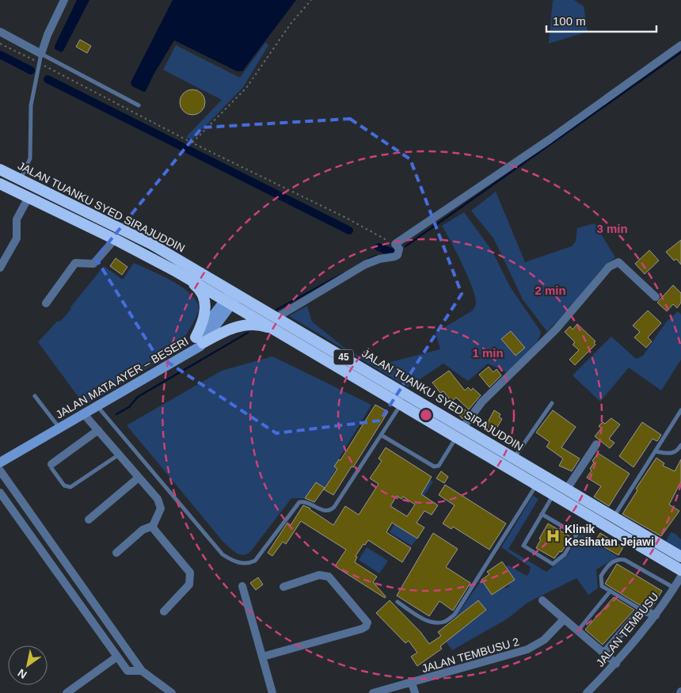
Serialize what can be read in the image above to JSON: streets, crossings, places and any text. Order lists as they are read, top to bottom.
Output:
{
  "streets": {
    "highway": ["JALAN TUANKU SYED SIRAJUDDIN", "45"],
    "main road": ["JALAN MATA AYER – BESERI"],
    "street": ["JALAN TEMBUSU", "JALAN TEMBUSU 2"]
  },
  "crossings": [
    ["JALAN TUANKU SYED SIRAJUDDIN", "JALAN MATA AYER – BESERI"]
  ],
  "places": {
    "hospital": ["Klinik Kesihatan Jejawi"]
  },
  "scale_bar": "100 m",
  "north": "bottom left",
  "rings": ["3 min", "2 min", "1 min"]
}
